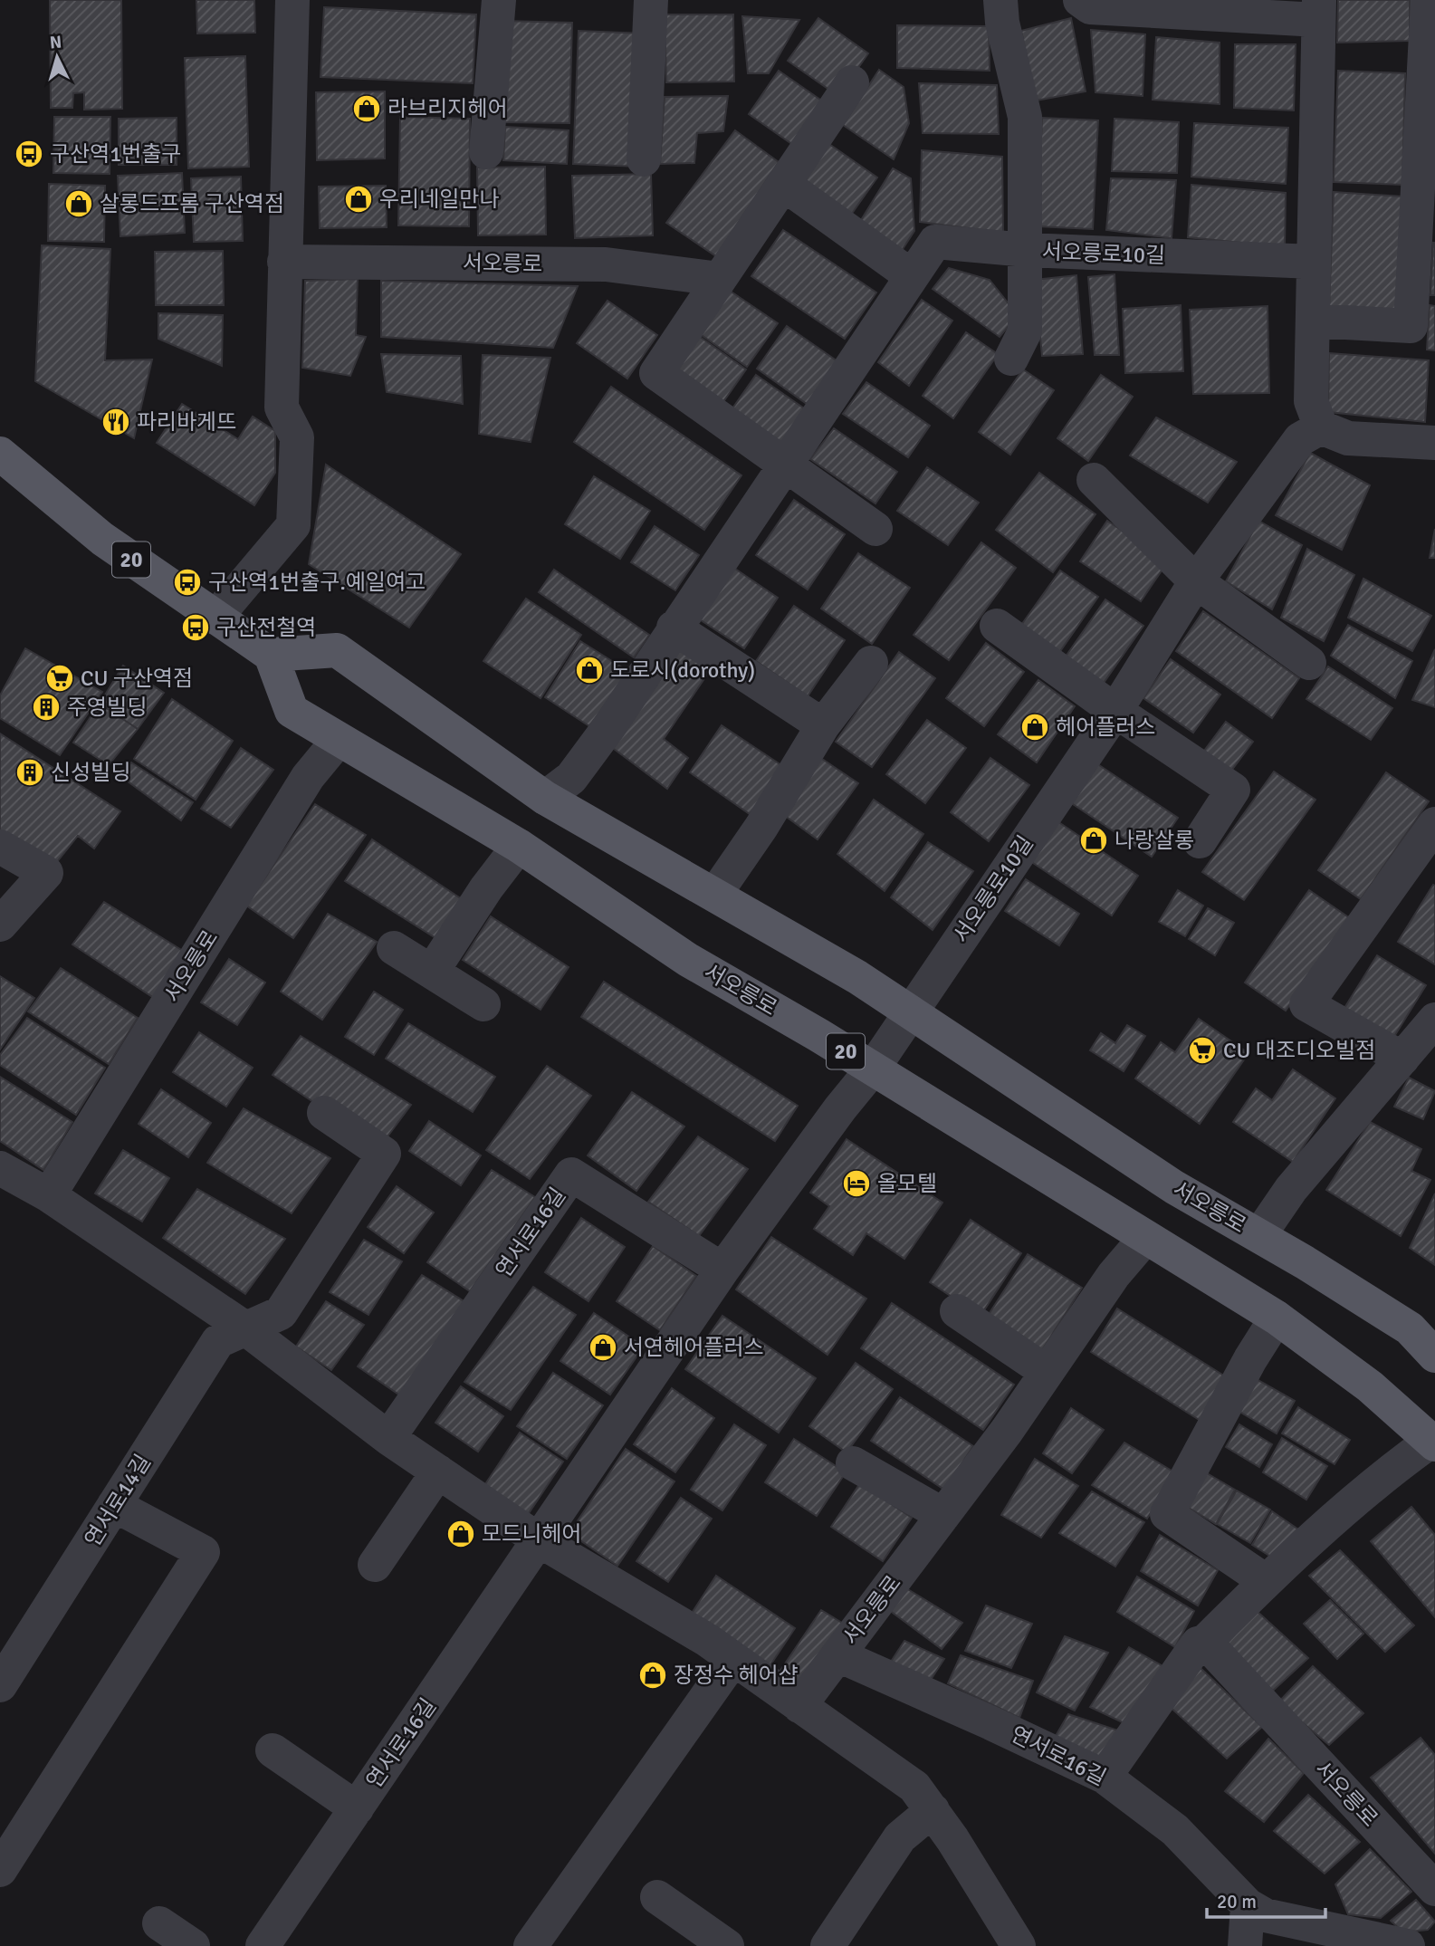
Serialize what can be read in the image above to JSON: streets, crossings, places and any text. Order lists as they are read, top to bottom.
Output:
{
  "streets": {
    "main road": ["서오릉로", "20"],
    "street": ["서오릉로10길", "연서로16길", "연서로14길"]
  },
  "crossings": [
    ["서오릉로10길", "서오릉로"],
    ["서오릉로10길", "연서로16길"],
    ["서오릉로", "20"],
    ["서오릉로", "연서로16길"]
  ],
  "places": {
    "shop": [
      "라브리지헤어",
      "우리네일만나",
      "살롱드프롬 구산역점",
      "도로시(dorothy)",
      "헤어플러스",
      "나랑살롱",
      "서연헤어플러스",
      "모드니헤어",
      "장정수 헤어샵"
    ],
    "bus stop": ["구산역1번출구", "구산역1번출구.예일여고", "구산전철역"],
    "restaurant": ["파리바게뜨"],
    "supermarket": ["CU 구산역점", "CU 대조디오빌점"],
    "building": ["주영빌딩", "신성빌딩"],
    "hotel": ["올모텔"]
  },
  "scale_bar": "20 m",
  "north": "top"
}
